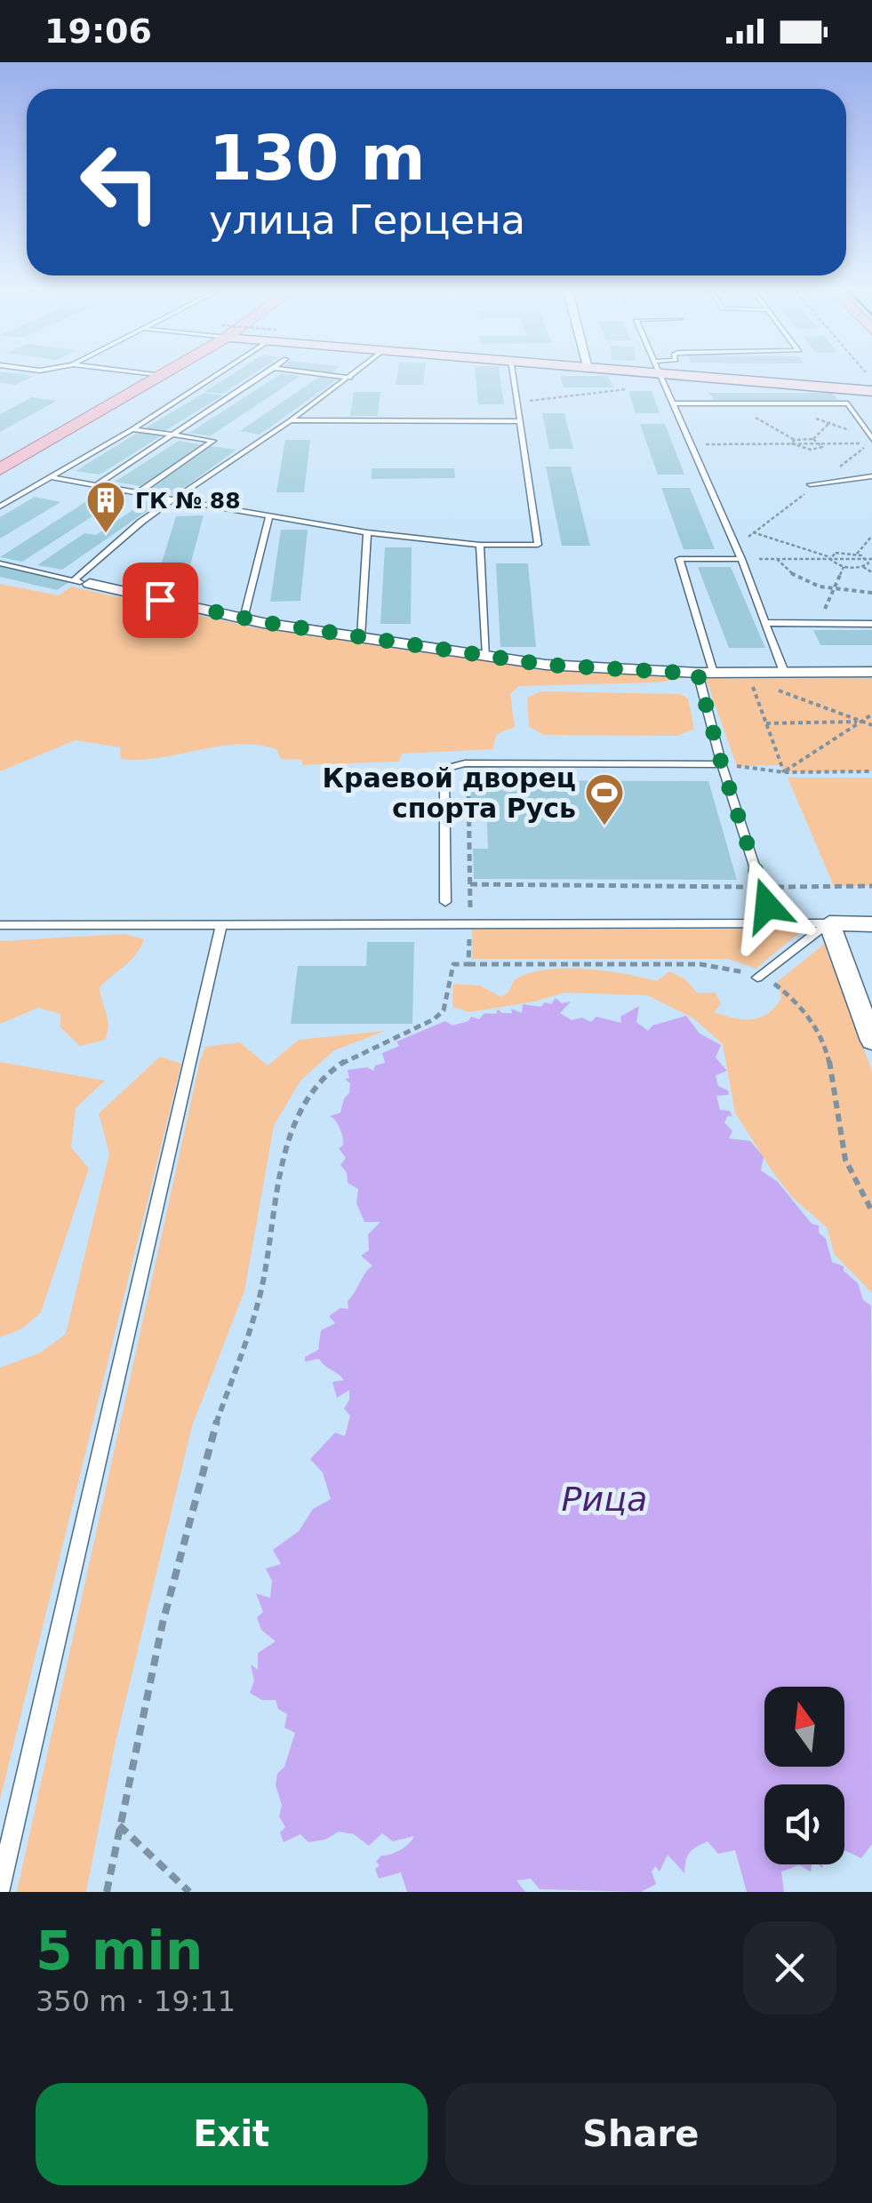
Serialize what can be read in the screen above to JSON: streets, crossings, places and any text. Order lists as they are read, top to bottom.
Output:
{
  "water": ["Рица"],
  "places": {
    "building": ["ГК № 88"],
    "sports": ["Краевой дворец спорта Русь"]
  },
  "north": "top",
  "page": {
    "status": "19:06",
    "turn": ["130 m", "улица Герцена"],
    "heading": ["5 min", "350 m · 19:11"],
    "buttons": ["Exit", "Share"]
  }
}
